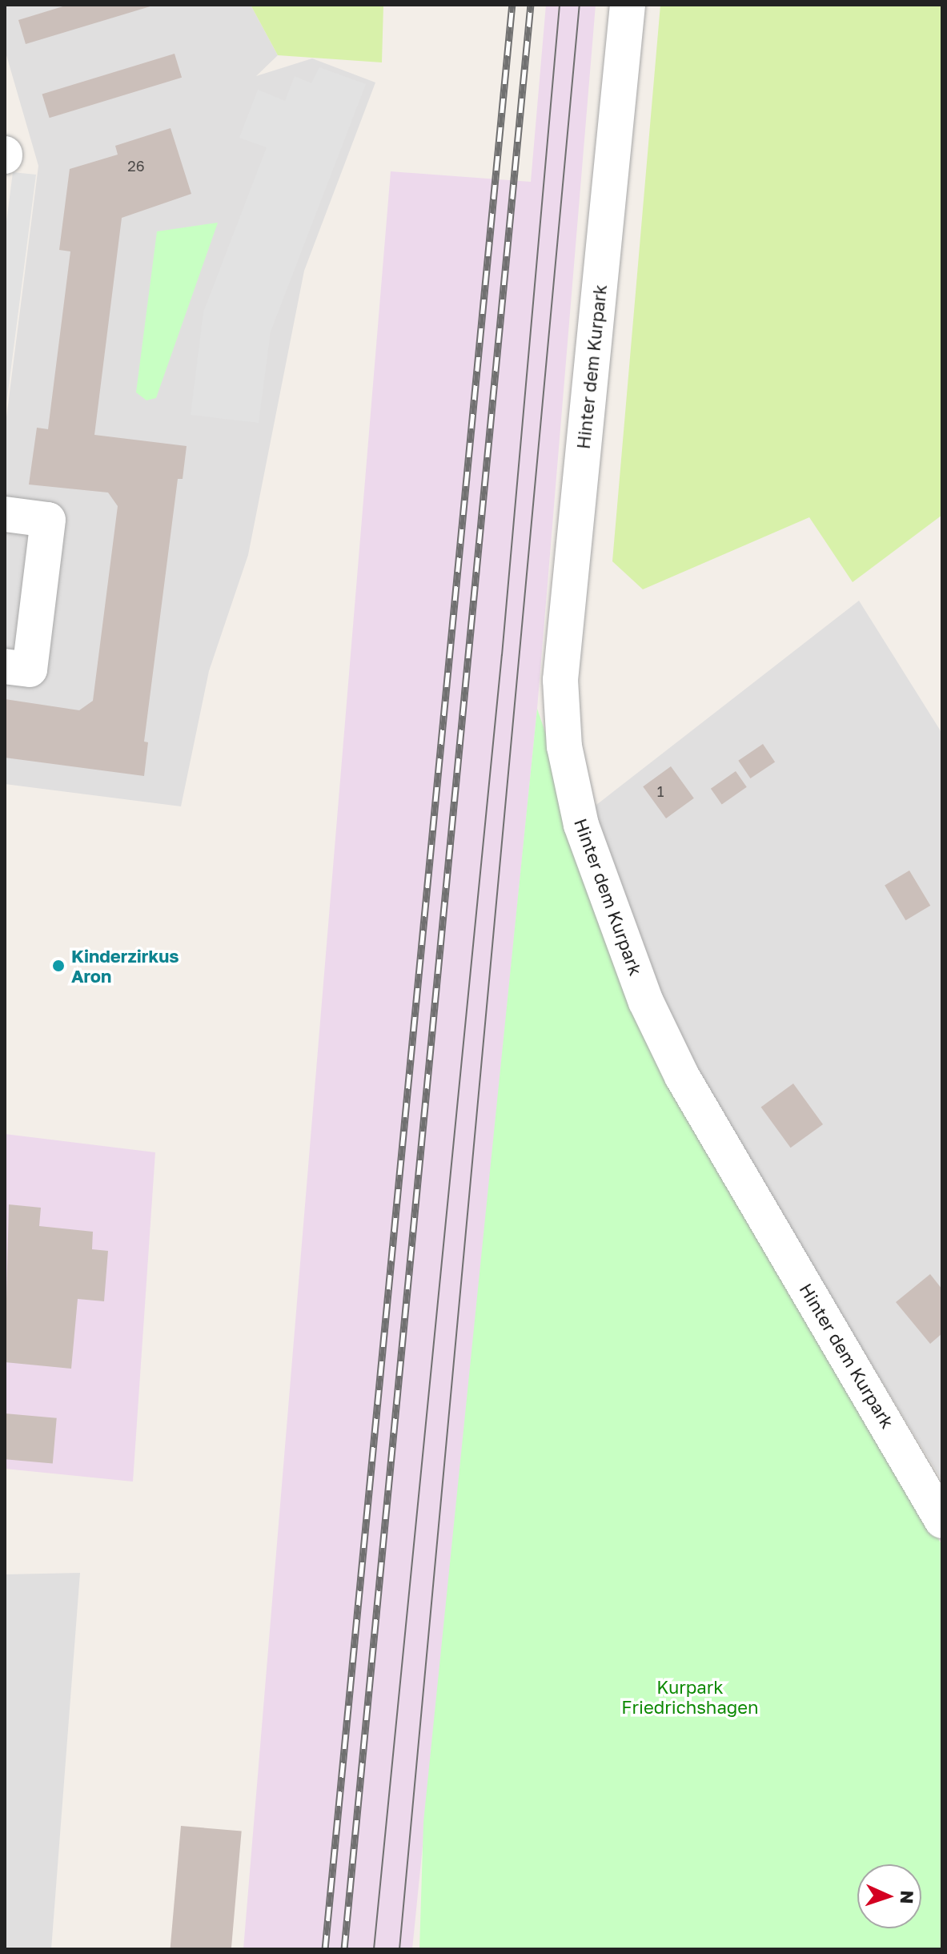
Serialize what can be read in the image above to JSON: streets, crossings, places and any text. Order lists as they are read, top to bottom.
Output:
{
  "streets": {
    "street": ["Hinter dem Kurpark"]
  },
  "parks": ["Kurpark Friedrichshagen"],
  "places": ["Kinderzirkus Aron"],
  "house_numbers": ["26", "1"],
  "north": "right"
}
